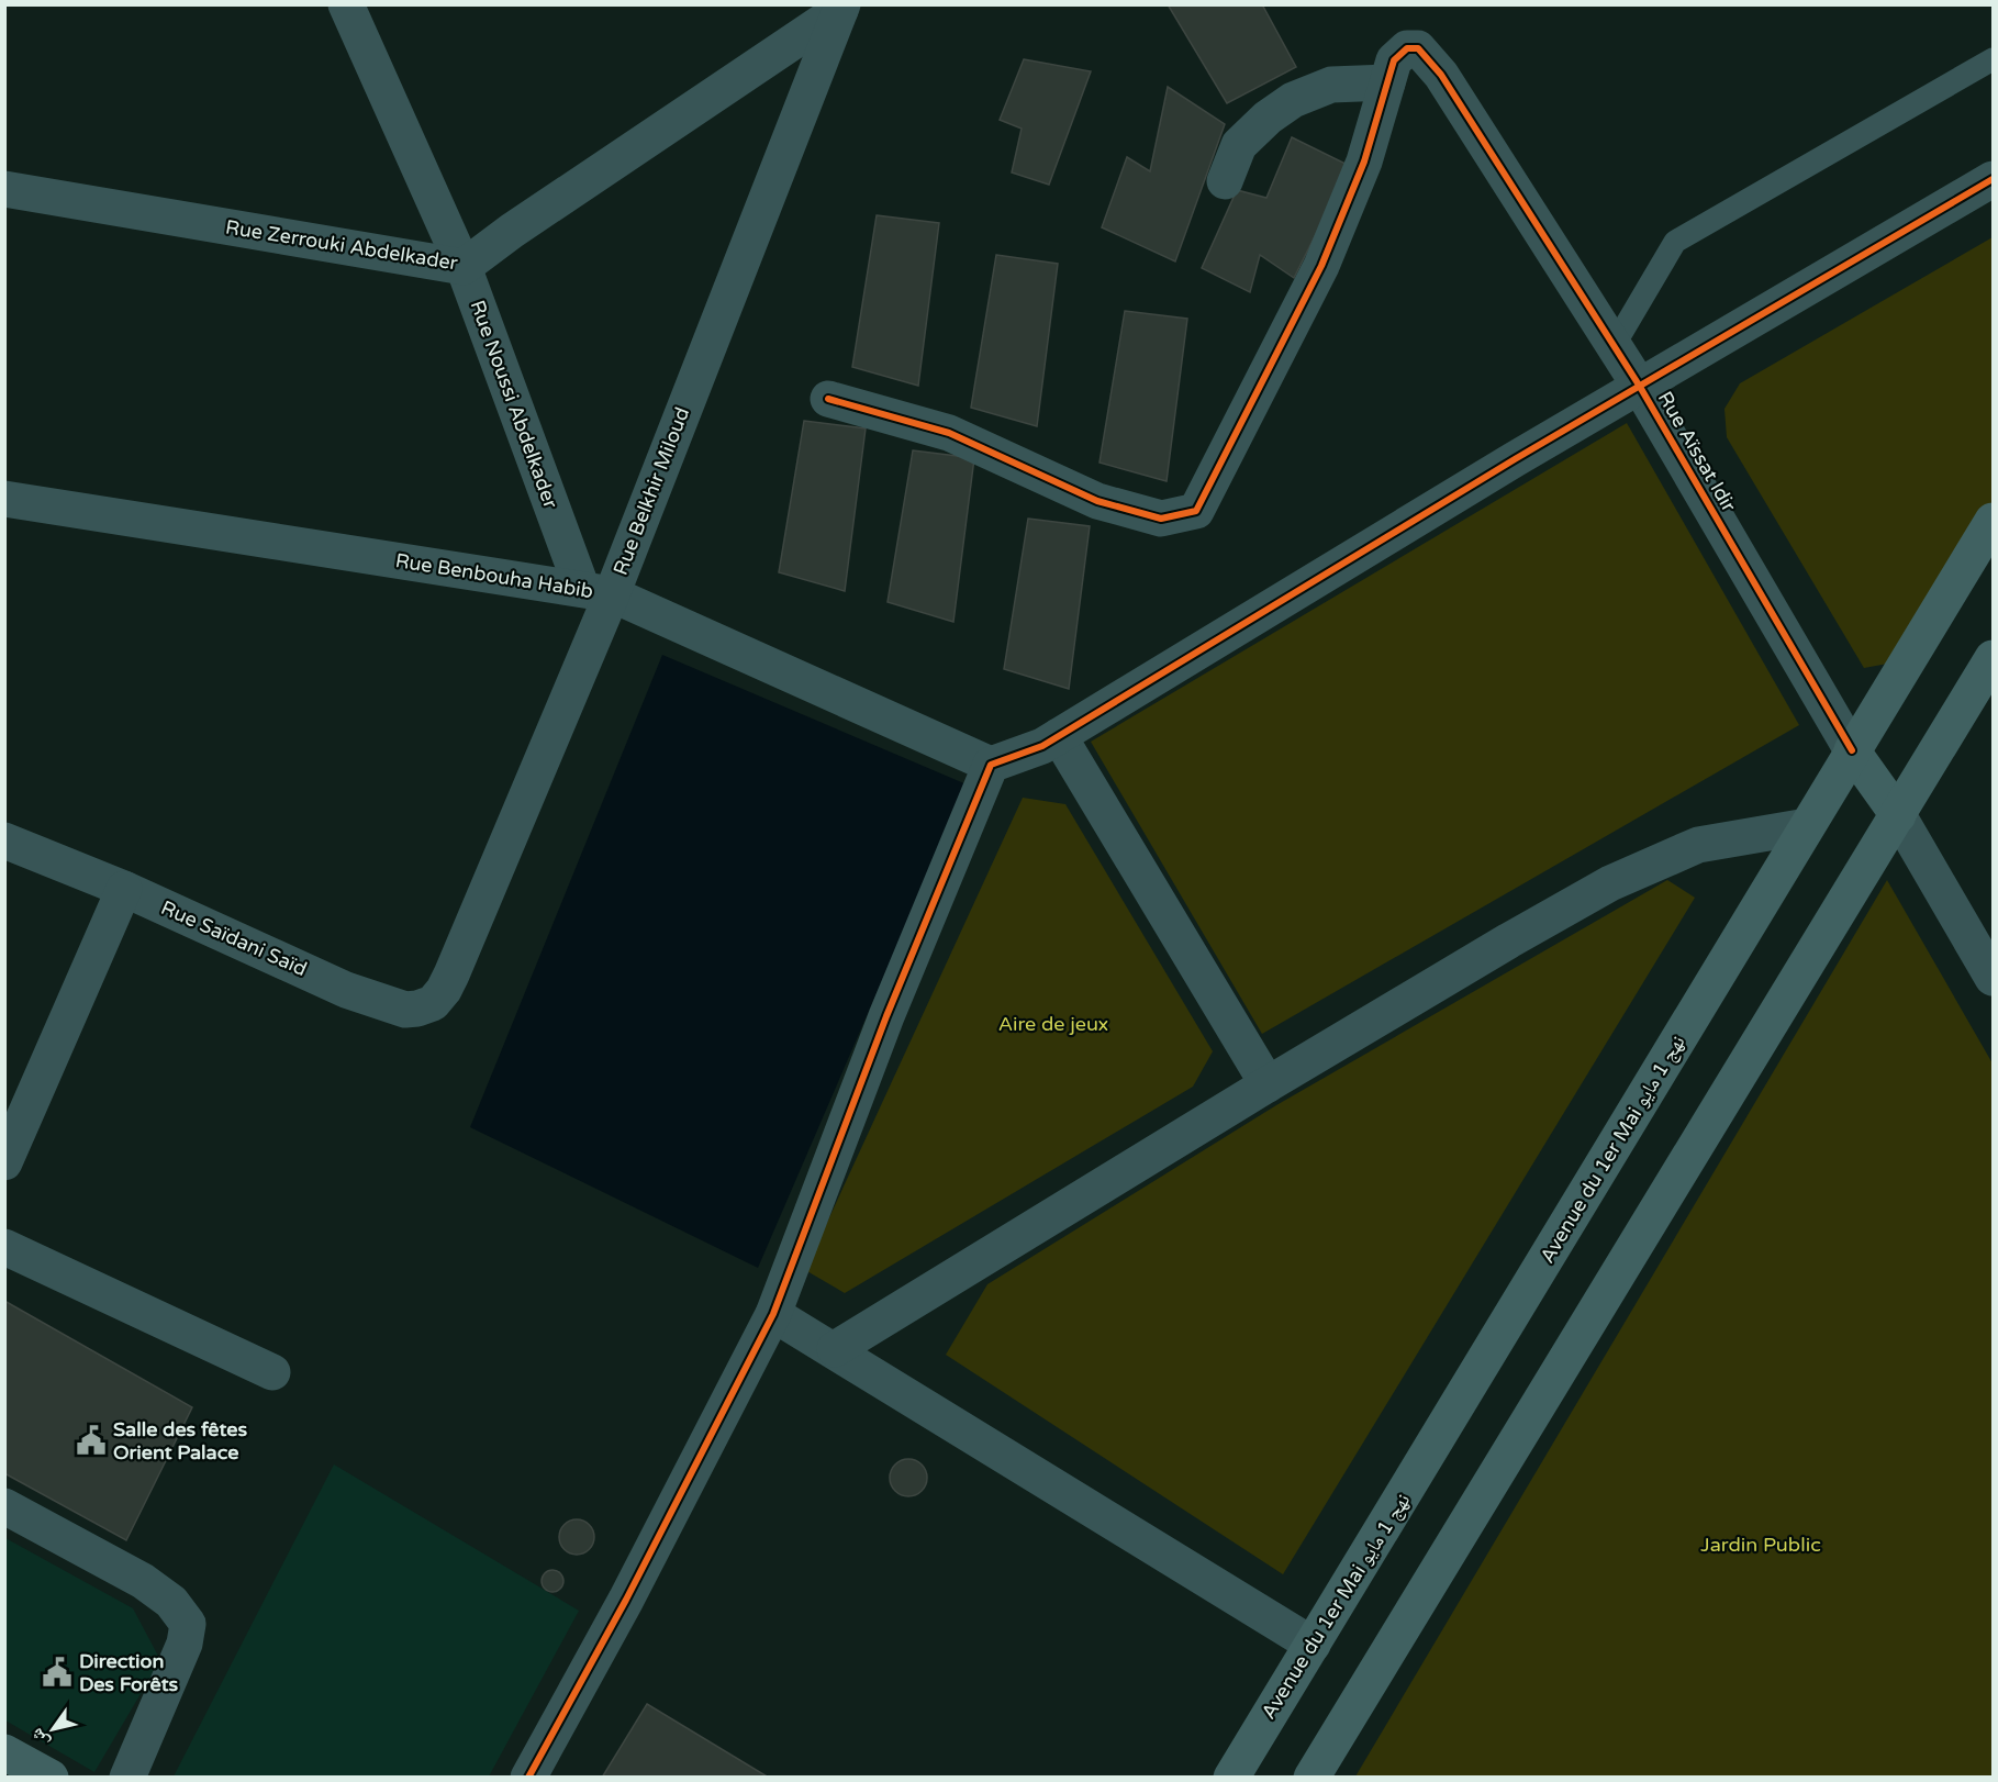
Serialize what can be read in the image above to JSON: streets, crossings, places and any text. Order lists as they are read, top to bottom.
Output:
{
  "streets": {
    "main road": ["Avenue du 1er Mai نهج 1 مايو"],
    "street": [
      "Rue Zerrouki Abdelkader",
      "Rue Noussi Abdelkader",
      "Rue Aïssat Idir",
      "Rue Belkhir Miloud",
      "Rue Benbouha Habib",
      "Rue Saïdani Saïd"
    ]
  },
  "crossings": [
    ["Rue Zerrouki Abdelkader", "Rue Noussi Abdelkader"],
    ["Rue Zerrouki Abdelkader", "Rue Belkhir Miloud"],
    ["Rue Noussi Abdelkader", "Rue Belkhir Miloud"],
    ["Rue Noussi Abdelkader", "Rue Benbouha Habib"],
    ["Rue Aïssat Idir", "Avenue du 1er Mai نهج 1 مايو"],
    ["Rue Belkhir Miloud", "Rue Benbouha Habib"],
    ["Rue Belkhir Miloud", "Rue Saïdani Saïd"]
  ],
  "parks": ["Aire de jeux", "Jardin Public"],
  "places": {
    "public building": ["Salle des fêtes Orient Palace", "Direction Des Forêts"]
  },
  "north": "bottom left"
}
